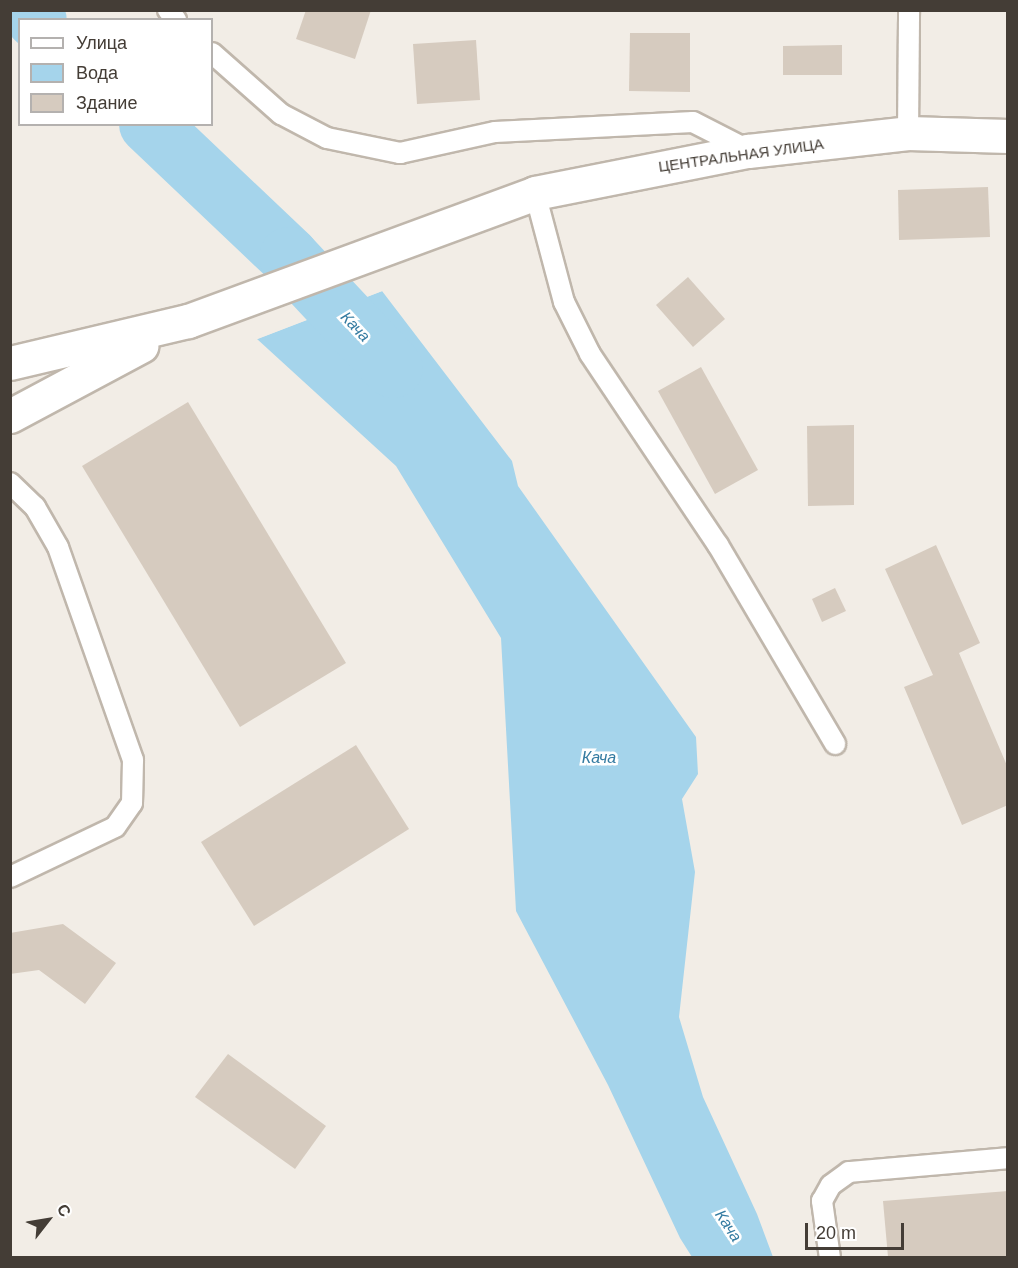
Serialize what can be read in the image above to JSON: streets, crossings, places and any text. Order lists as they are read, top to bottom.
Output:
{
  "streets": {
    "street": ["ЦЕНТРАЛЬНАЯ УЛИЦА"]
  },
  "water": ["Кача"],
  "legend": ["Улица", "Вода", "Здание"],
  "scale_bar": "20 m",
  "north": "top right"
}
